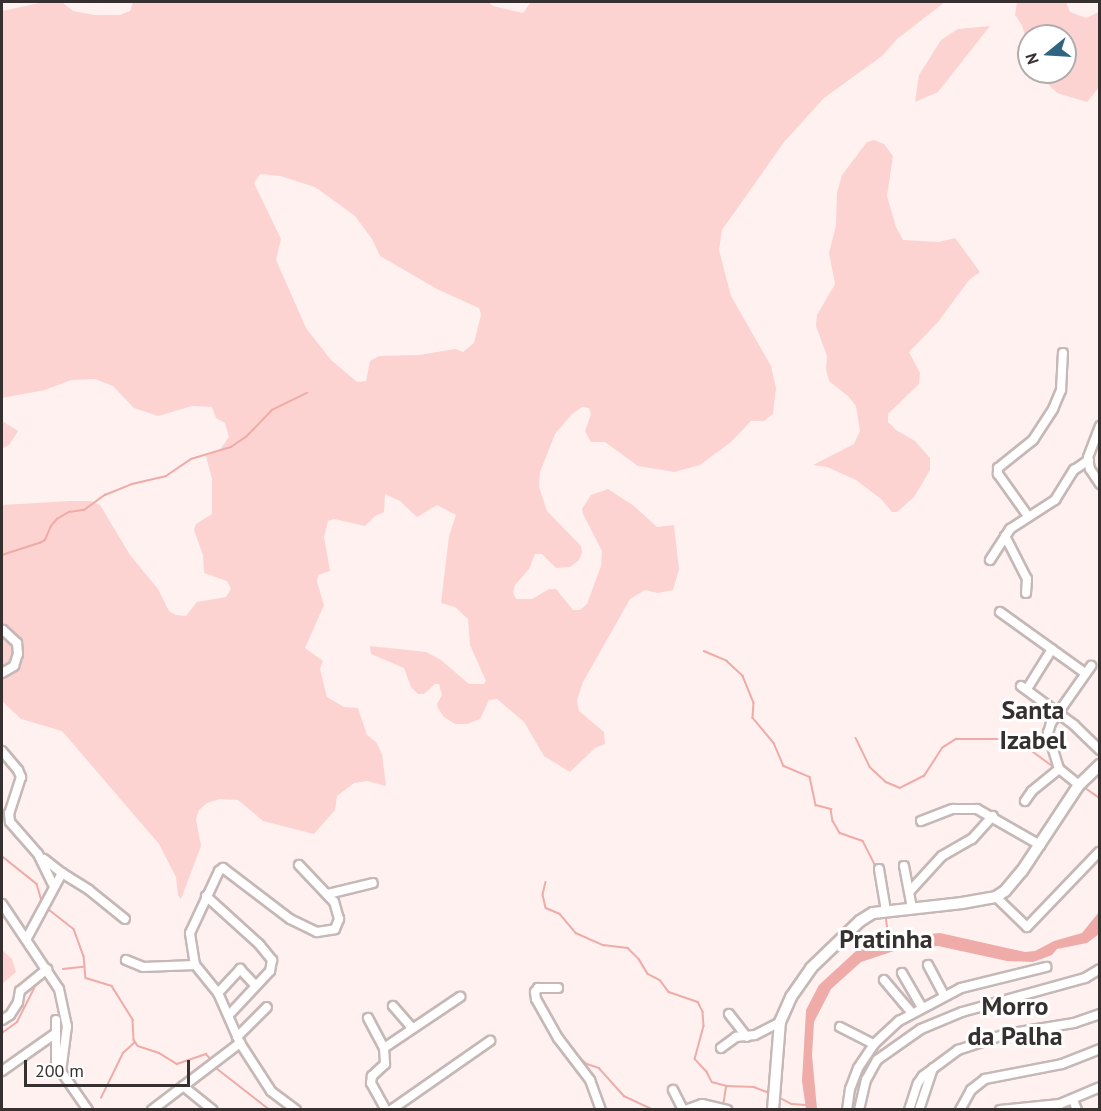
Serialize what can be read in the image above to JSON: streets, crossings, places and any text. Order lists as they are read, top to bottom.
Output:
{
  "districts": ["Santa Izabel", "Pratinha", "Morro da Palha"],
  "scale_bar": "200 m",
  "north": "left"
}
